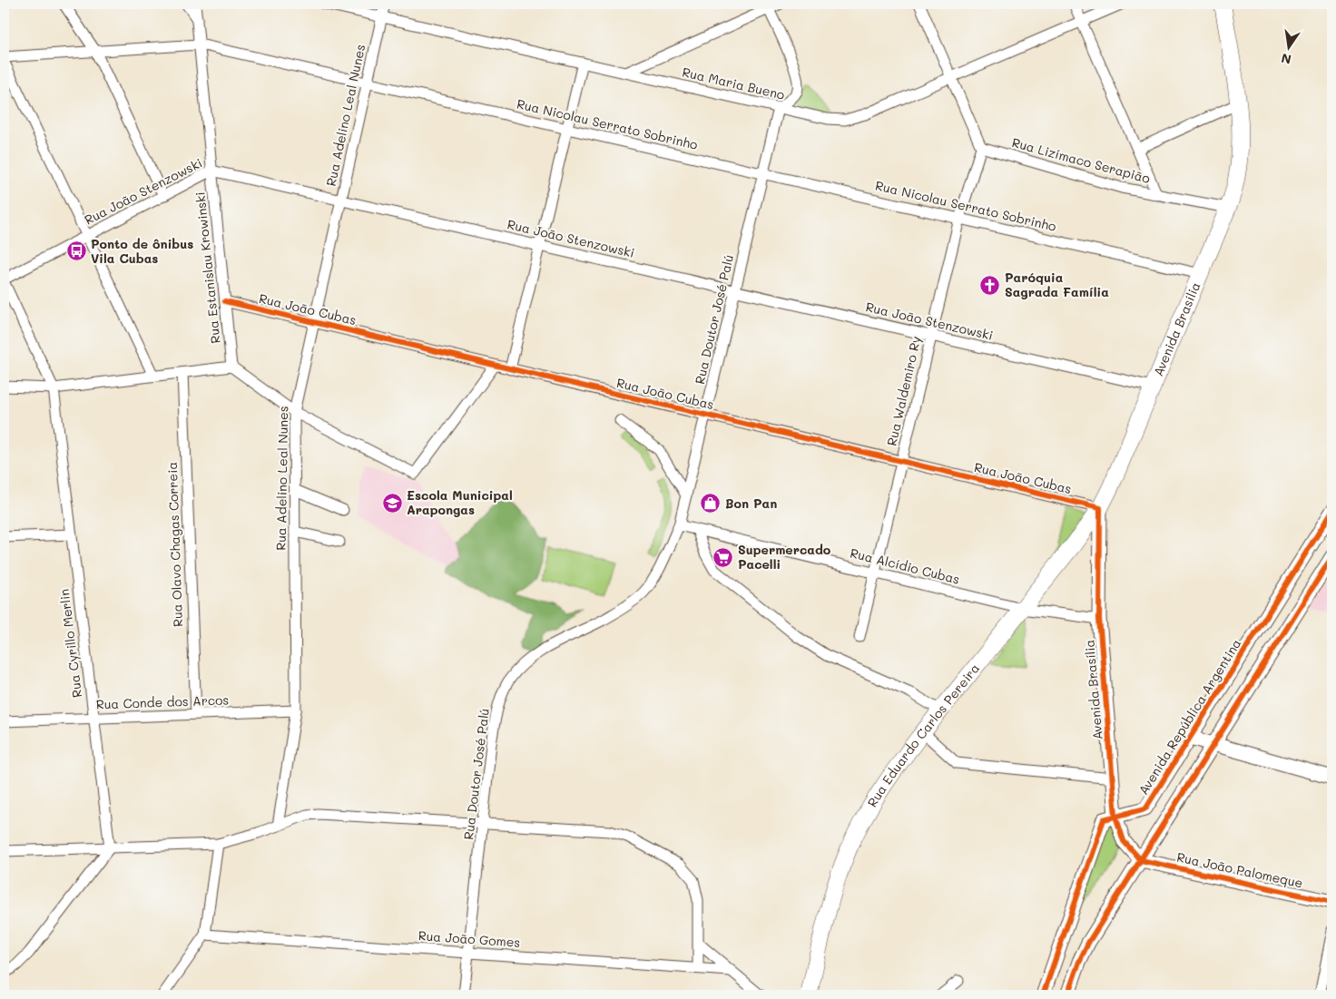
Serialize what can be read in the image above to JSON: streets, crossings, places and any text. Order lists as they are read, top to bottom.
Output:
{
  "streets": {
    "main road": ["Avenida Brasília", "Rua Eduardo Carlos Pereira"],
    "street": [
      "Rua Maria Bueno",
      "Rua Adelino Leal Nunes",
      "Rua Nicolau Serrato Sobrinho",
      "Rua Lizímaco Serapião",
      "Rua João Stenzowski",
      "Rua Estanislau Krowinski",
      "Rua João Cubas",
      "Rua Doutor José Palú",
      "Rua Waldemiro Ry",
      "Rua Olavo Chagas Correia",
      "Rua Alcídio Cubas",
      "Rua Cyrillo Merlin",
      "Rua Conde dos Arcos",
      "Avenida República Argentina",
      "Rua João Palomeque",
      "Rua João Gomes"
    ]
  },
  "crossings": [
    ["Rua Maria Bueno", "Rua Adelino Leal Nunes"],
    ["Rua Maria Bueno", "Rua Doutor José Palú"],
    ["Rua Adelino Leal Nunes", "Rua Nicolau Serrato Sobrinho"],
    ["Rua Adelino Leal Nunes", "Rua João Stenzowski"],
    ["Rua Adelino Leal Nunes", "Rua João Cubas"],
    ["Rua Adelino Leal Nunes", "Rua Conde dos Arcos"],
    ["Rua Nicolau Serrato Sobrinho", "Rua Estanislau Krowinski"],
    ["Rua Nicolau Serrato Sobrinho", "Rua Doutor José Palú"],
    ["Rua Nicolau Serrato Sobrinho", "Avenida Brasília"],
    ["Rua Nicolau Serrato Sobrinho", "Rua Waldemiro Ry"],
    ["Rua Lizímaco Serapião", "Avenida Brasília"],
    ["Rua Lizímaco Serapião", "Rua Waldemiro Ry"],
    ["Rua João Stenzowski", "Rua Estanislau Krowinski"],
    ["Rua João Stenzowski", "Rua Doutor José Palú"],
    ["Rua João Stenzowski", "Avenida Brasília"],
    ["Rua João Stenzowski", "Rua Waldemiro Ry"],
    ["Rua João Stenzowski", "Rua Cyrillo Merlin"],
    ["Rua Estanislau Krowinski", "Rua João Cubas"],
    ["Rua João Cubas", "Rua Doutor José Palú"],
    ["Rua João Cubas", "Avenida Brasília"],
    ["Rua João Cubas", "Rua Waldemiro Ry"],
    ["Rua João Cubas", "Rua Eduardo Carlos Pereira"],
    ["Rua Doutor José Palú", "Rua Alcídio Cubas"],
    ["Rua Doutor José Palú", "Rua João Gomes"],
    ["Avenida Brasília", "Rua Alcídio Cubas"],
    ["Avenida Brasília", "Avenida República Argentina"],
    ["Avenida Brasília", "Rua Eduardo Carlos Pereira"],
    ["Avenida Brasília", "Rua João Palomeque"],
    ["Rua Waldemiro Ry", "Rua Alcídio Cubas"],
    ["Rua Olavo Chagas Correia", "Rua Conde dos Arcos"],
    ["Rua Alcídio Cubas", "Rua Eduardo Carlos Pereira"],
    ["Rua Cyrillo Merlin", "Rua Conde dos Arcos"]
  ],
  "places": {
    "bus stop": ["Ponto de ônibus Vila Cubas"],
    "church": ["Paróquia Sagrada Família"],
    "school or university": ["Escola Municipal Arapongas"],
    "shop": ["Bon Pan"],
    "supermarket": ["Supermercado Pacelli"]
  },
  "north": "bottom"
}
